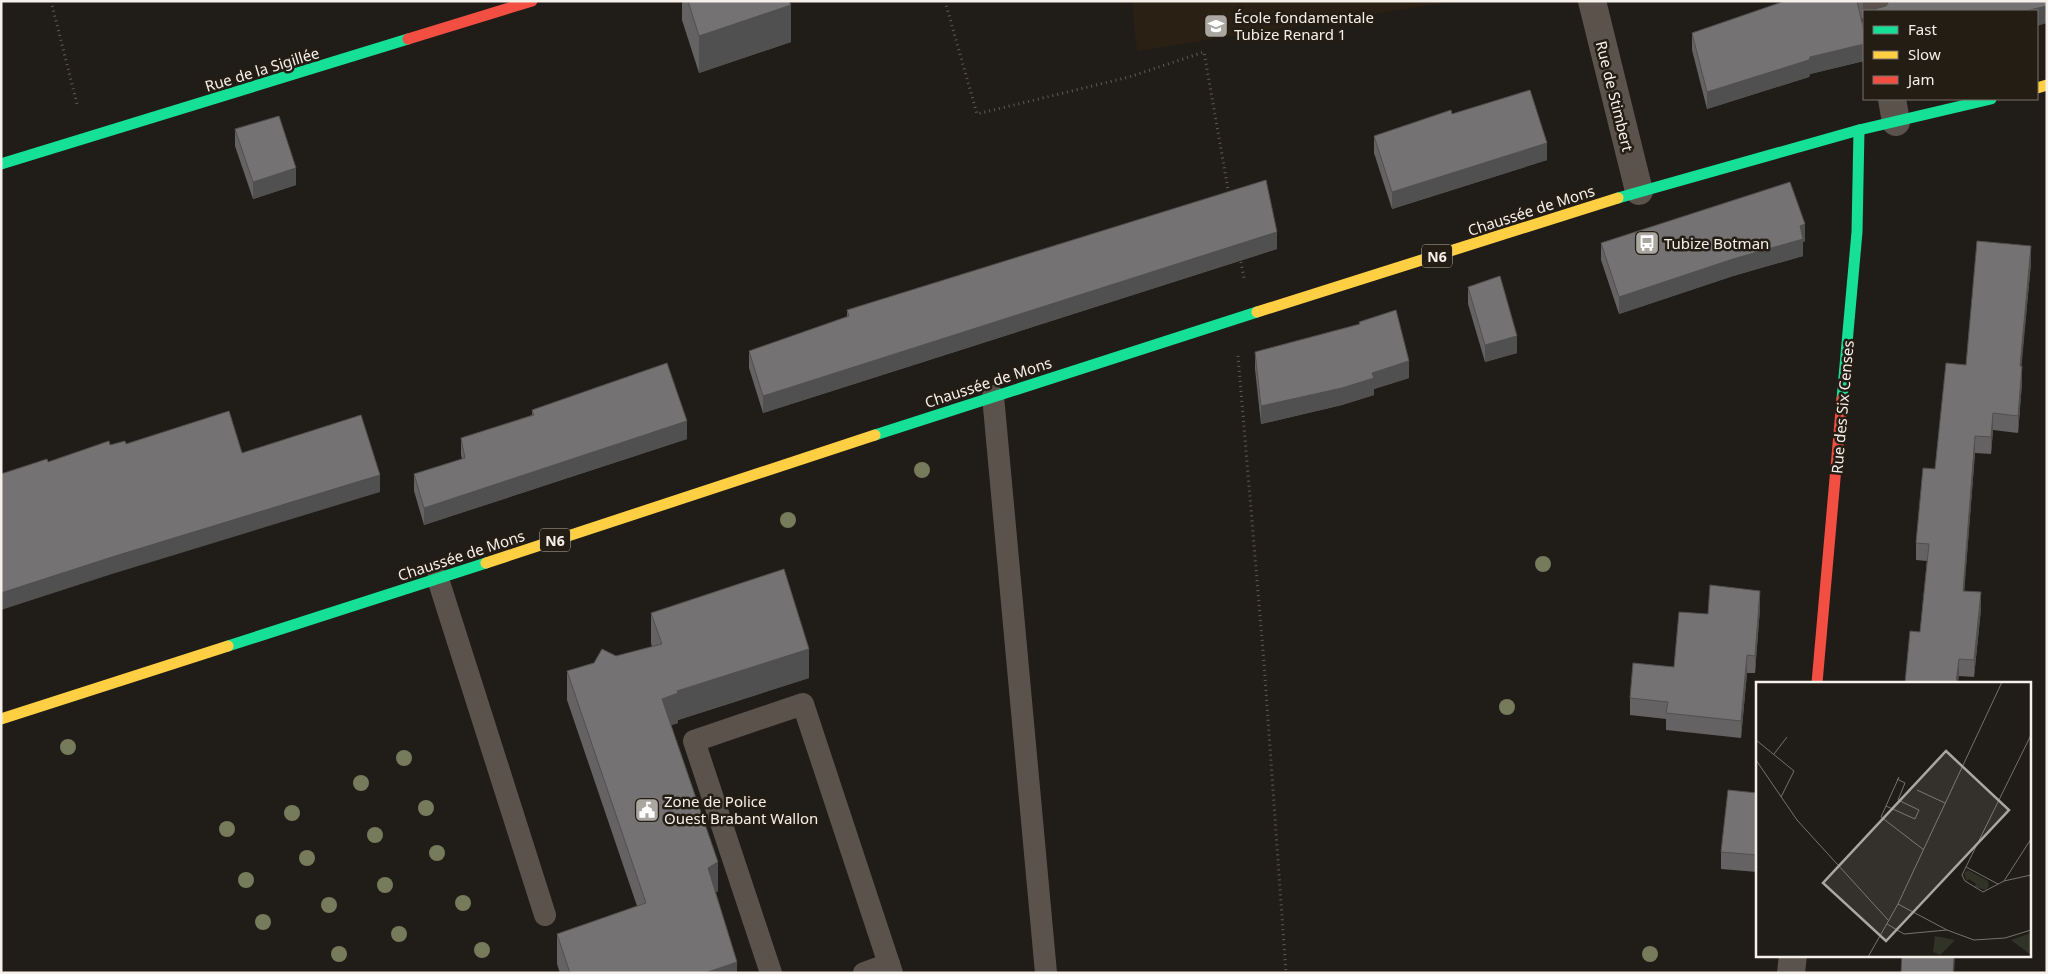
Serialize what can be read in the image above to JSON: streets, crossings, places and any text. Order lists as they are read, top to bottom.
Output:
{
  "streets": {
    "main road": [
      "Rue de la Sigillée",
      "Chaussée de Mons",
      "N6",
      "Rue des Six Censes"
    ],
    "street": ["Rue de Stimbert"]
  },
  "crossings": [
    ["Rue de Stimbert", "Chaussée de Mons"],
    ["Chaussée de Mons", "Rue des Six Censes"]
  ],
  "places": {
    "school or university": ["École fondamentale Tubize Renard 1"],
    "bus stop": ["Tubize Botman"],
    "public building": ["Zone de Police Ouest Brabant Wallon"]
  },
  "legend": ["Fast", "Slow", "Jam"]
}
